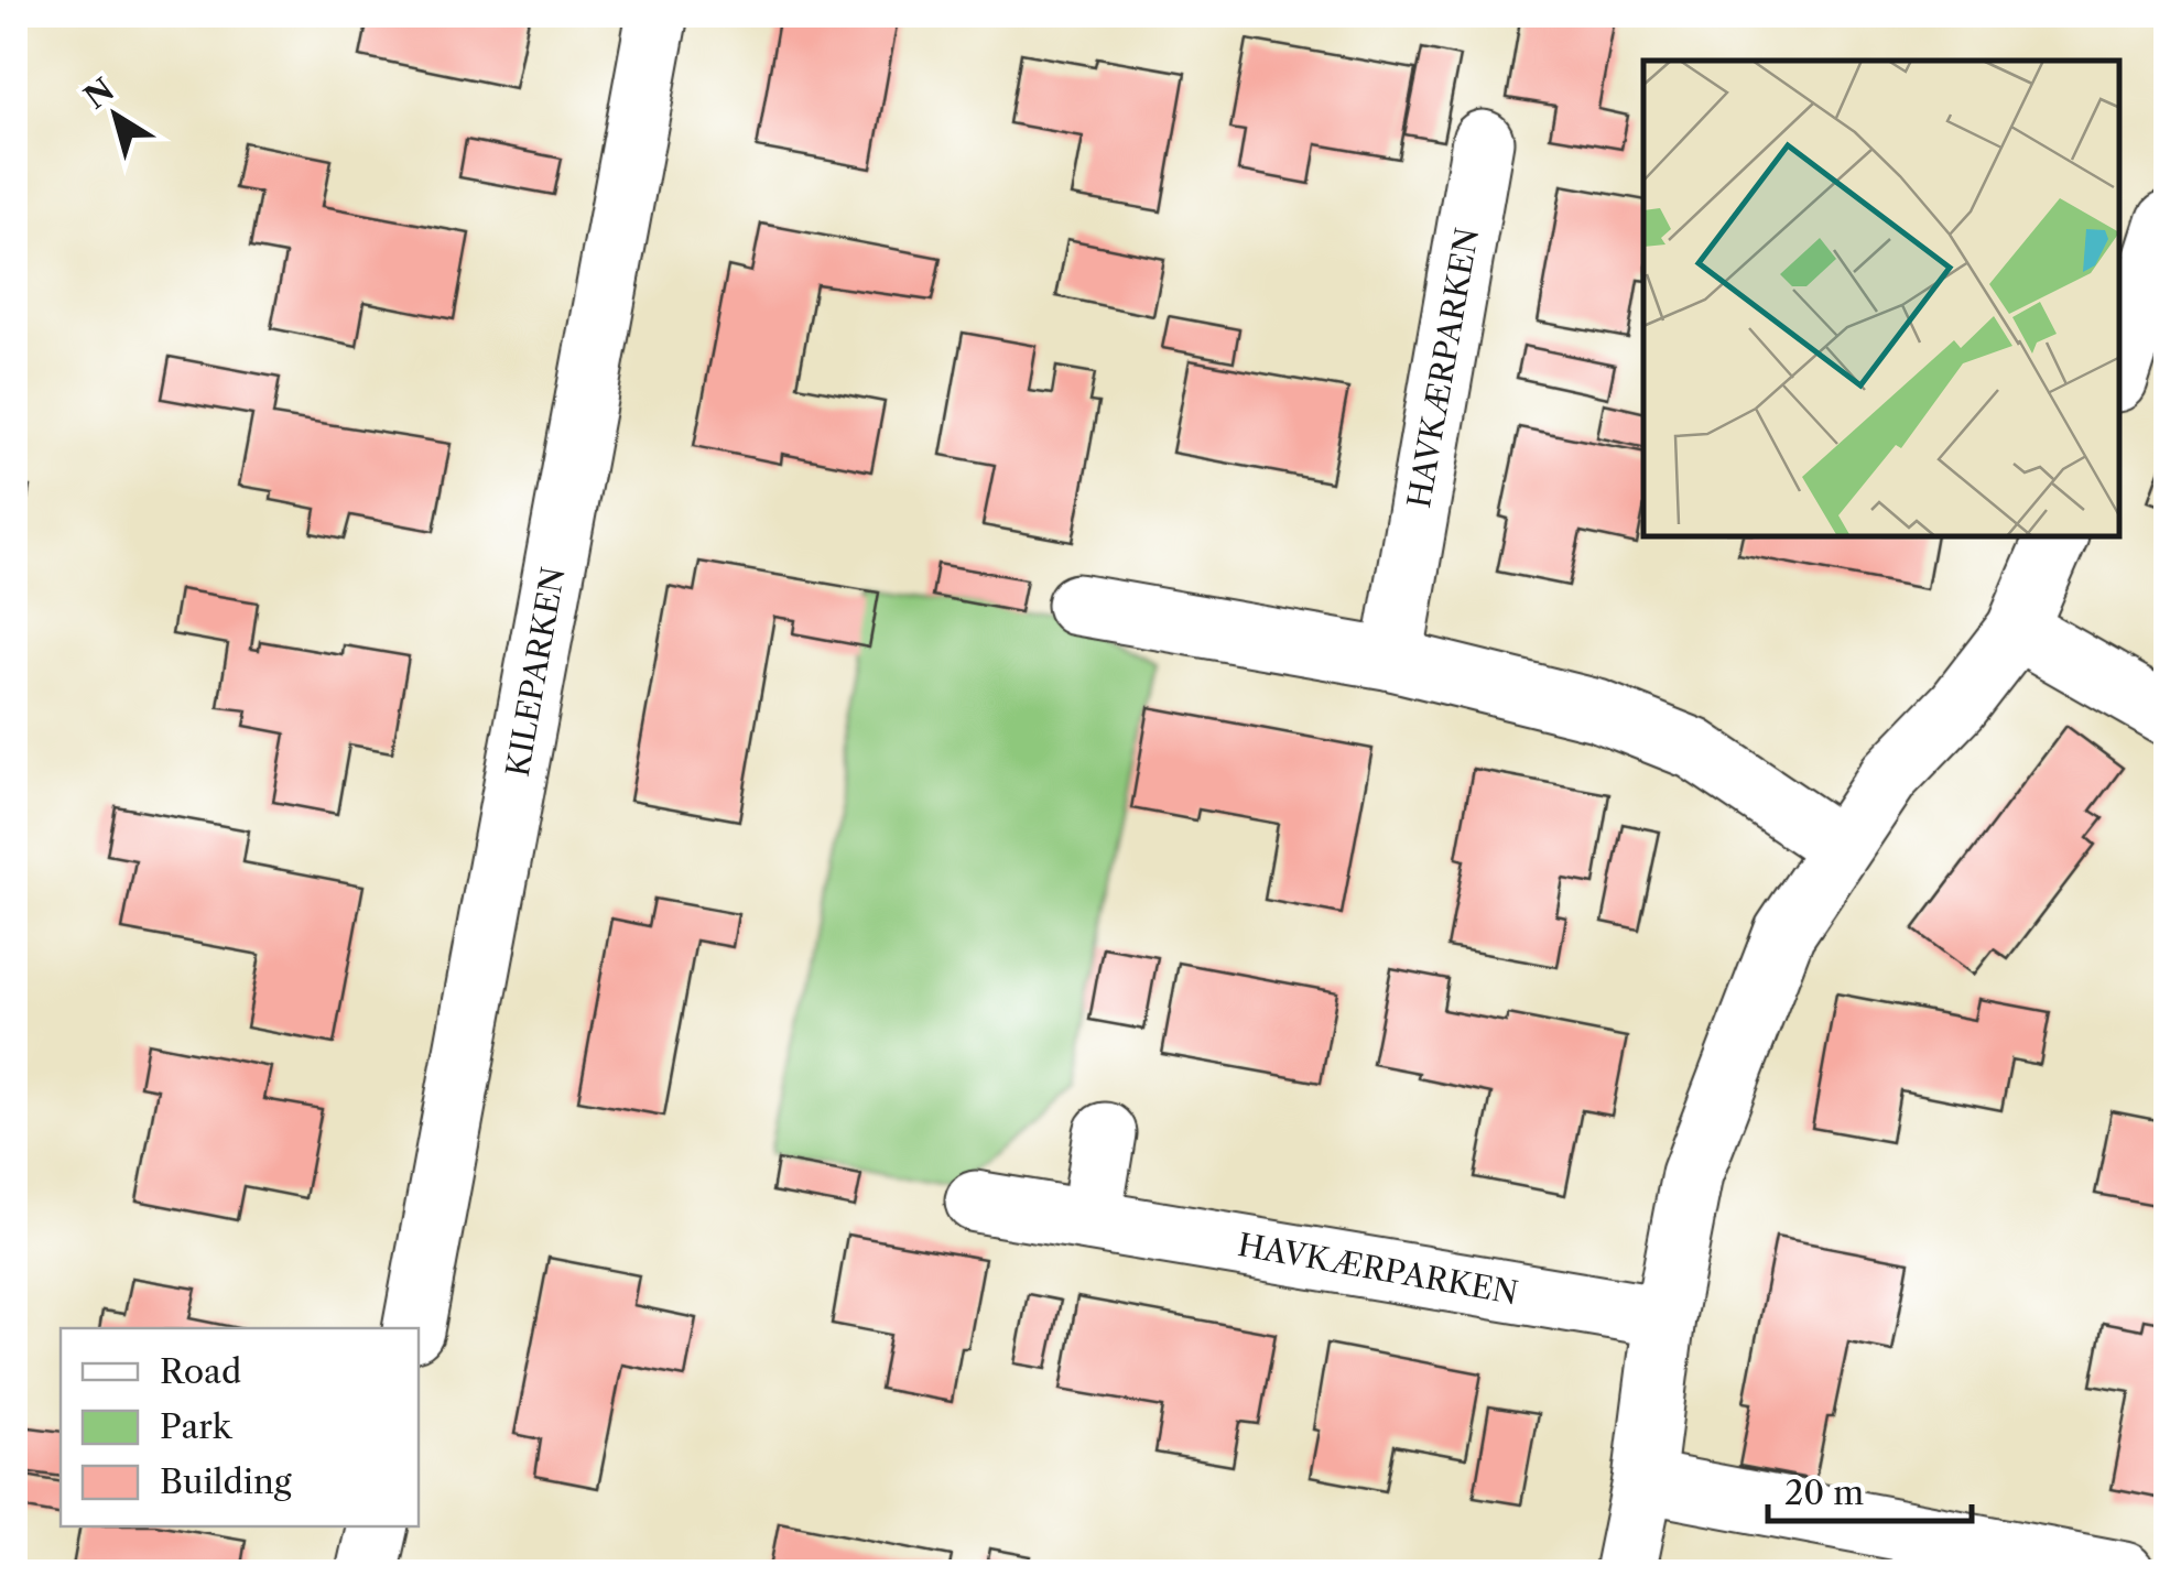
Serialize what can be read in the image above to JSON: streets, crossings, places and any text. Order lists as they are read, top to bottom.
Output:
{
  "streets": {
    "street": ["HAVKÆRPARKEN", "KILEPARKEN"]
  },
  "legend": ["Road", "Park", "Building"],
  "scale_bar": "20 m",
  "north": "top left"
}
